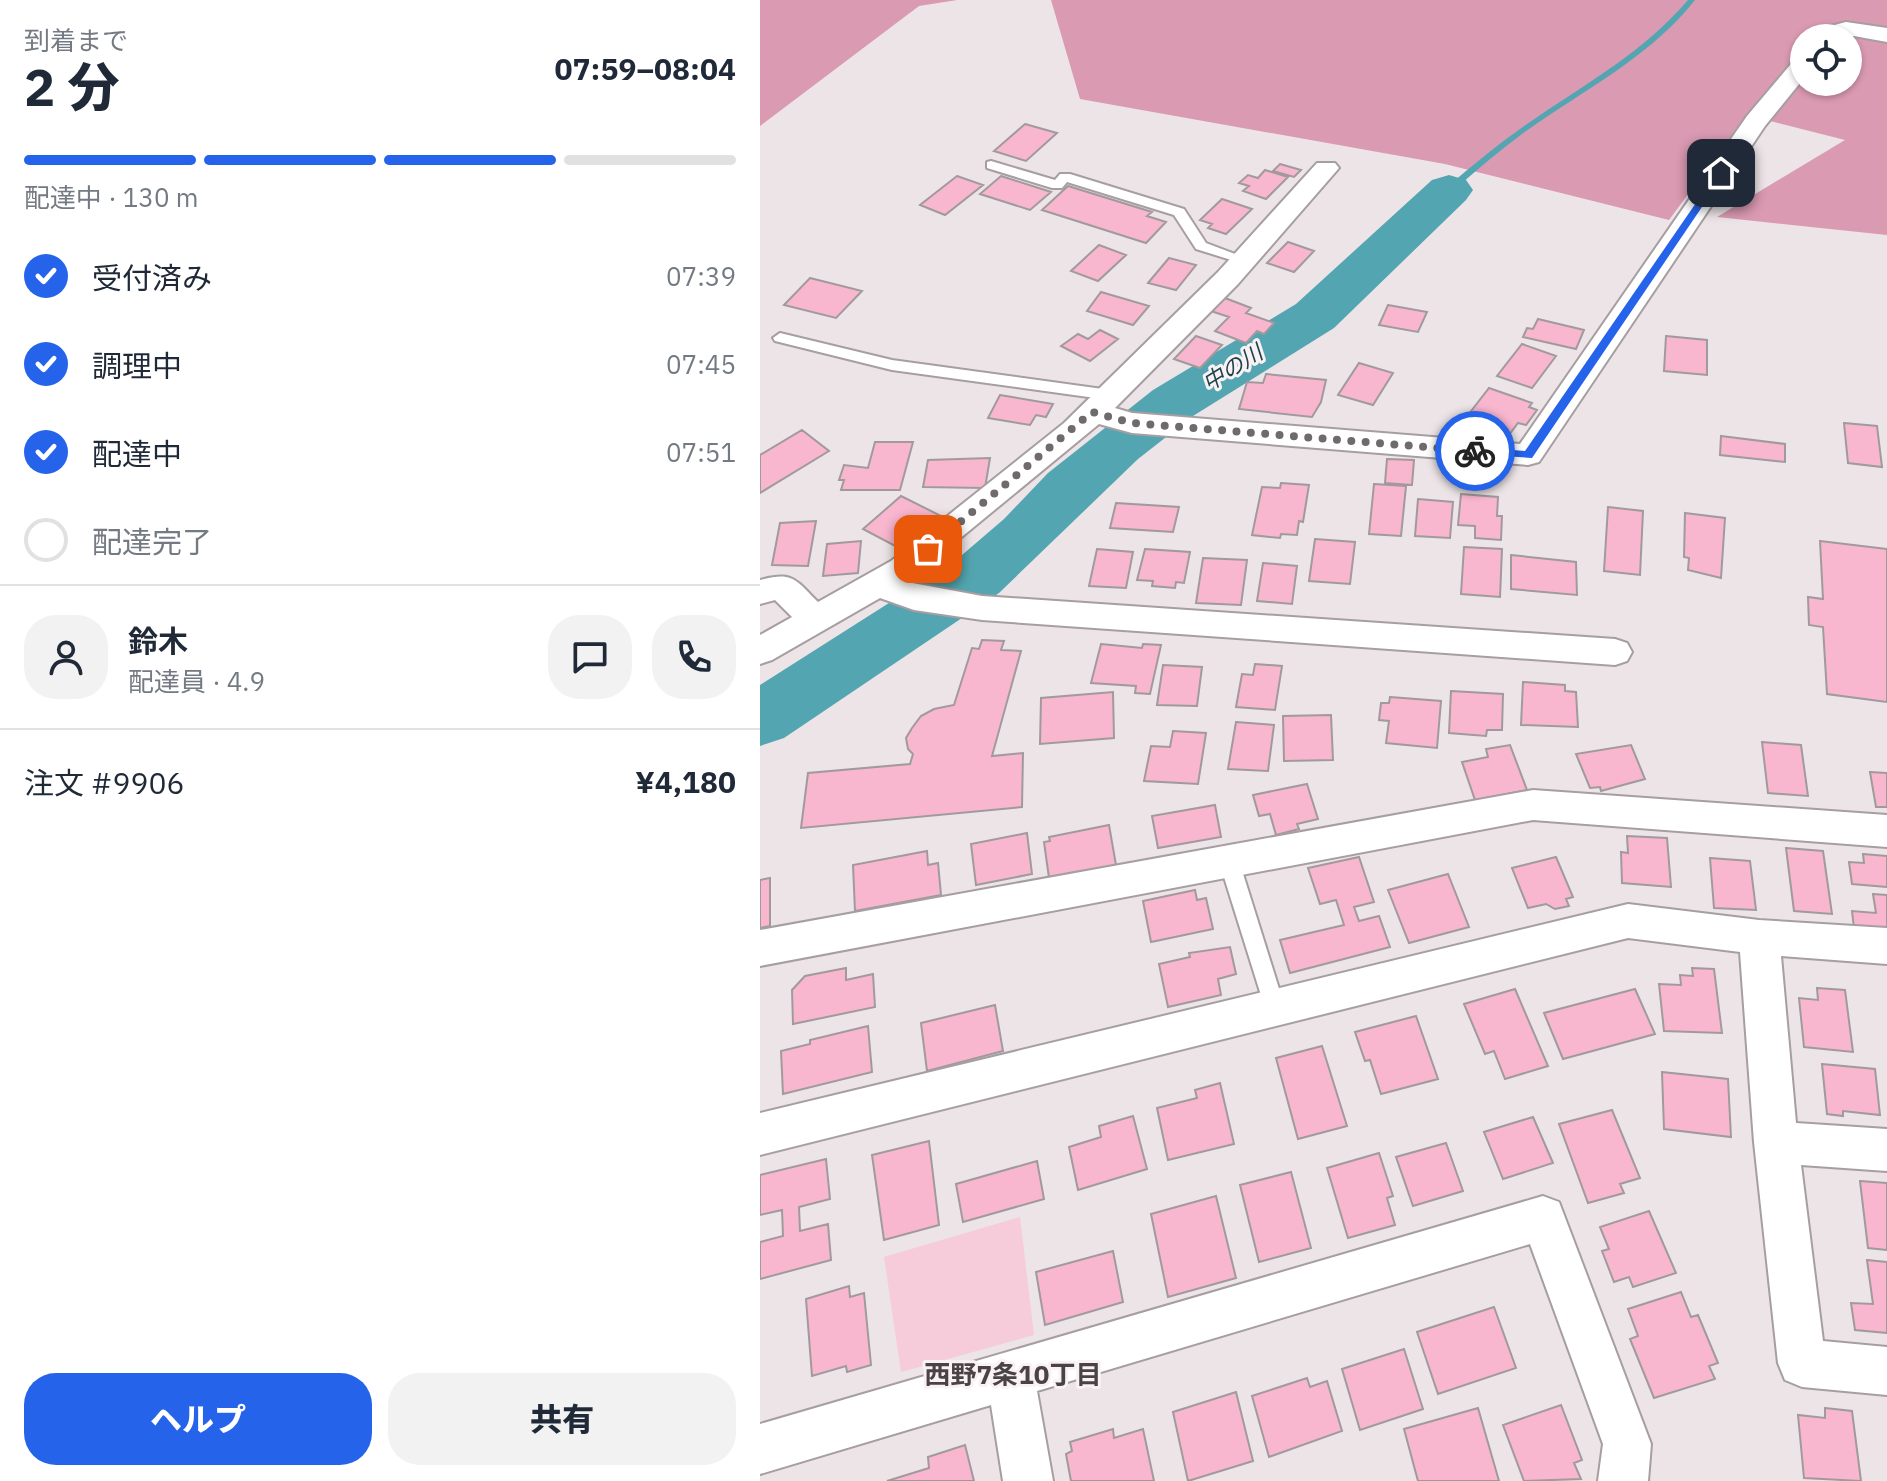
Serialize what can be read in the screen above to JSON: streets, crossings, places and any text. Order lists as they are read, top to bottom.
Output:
{
  "districts": ["西野7条10丁目"],
  "water": ["中の川"],
  "page": {
    "heading": ["2 分", "到着まで", "07:59–08:04"],
    "panel": [
      "鈴木",
      "配達員 · 4.9",
      "注文 #9906",
      "¥4,180"
    ],
    "bar": "配達中 · 130 m",
    "list": [
      ["受付済み", "07:39"],
      ["調理中", "07:45"],
      ["配達中", "07:51"],
      "配達完了"
    ],
    "buttons": ["ヘルプ", "共有"]
  }
}
